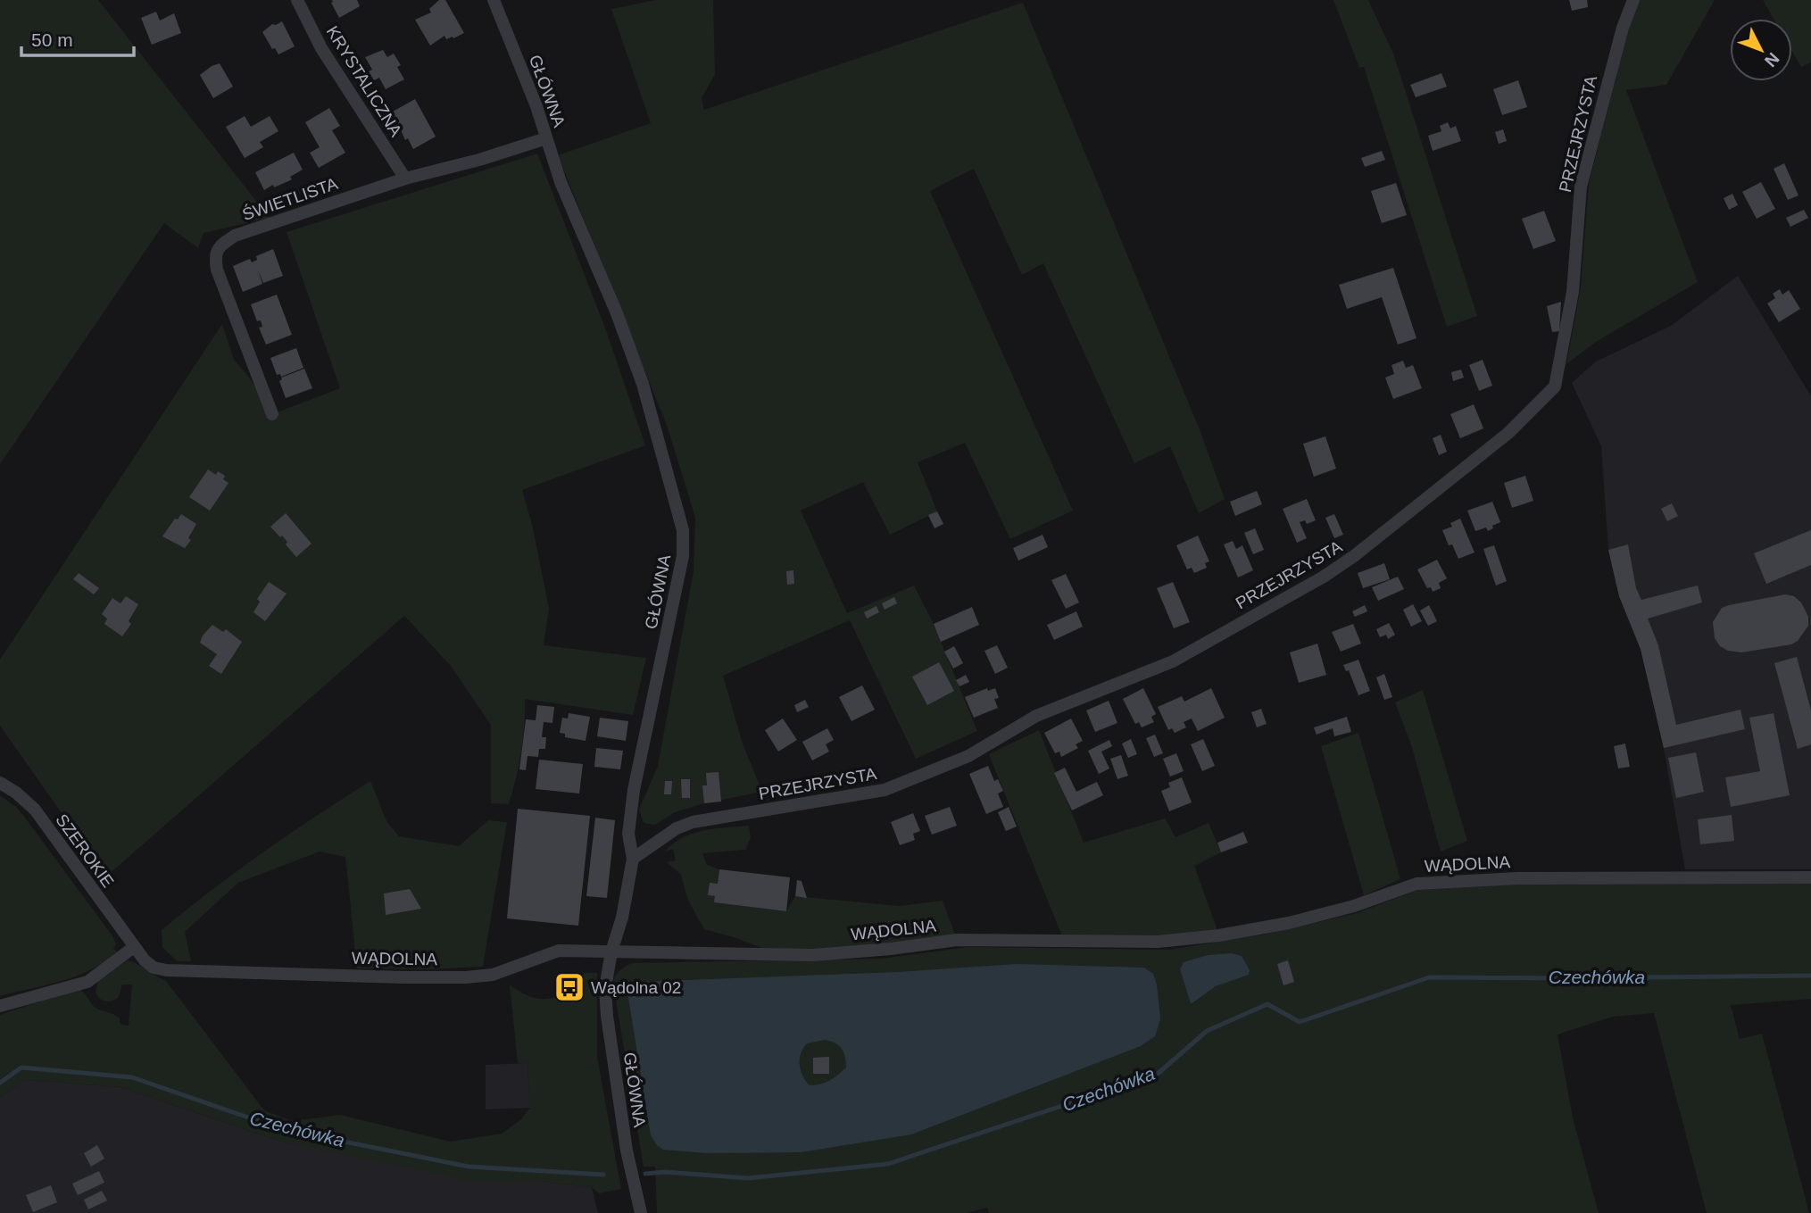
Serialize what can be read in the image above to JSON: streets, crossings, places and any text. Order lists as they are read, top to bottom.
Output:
{
  "streets": {
    "street": [
      "KRYSTALICZNA",
      "GŁÓWNA",
      "PRZEJRZYSTA",
      "ŚWIETLISTA",
      "SZEROKIE",
      "WĄDOLNA"
    ]
  },
  "crossings": [
    ["KRYSTALICZNA", "ŚWIETLISTA"],
    ["GŁÓWNA", "PRZEJRZYSTA"],
    ["GŁÓWNA", "ŚWIETLISTA"],
    ["GŁÓWNA", "WĄDOLNA"],
    ["SZEROKIE", "WĄDOLNA"]
  ],
  "water": ["Czechówka"],
  "places": {
    "bus stop": ["Wądolna 02"]
  },
  "scale_bar": "50 m",
  "north": "bottom right"
}
